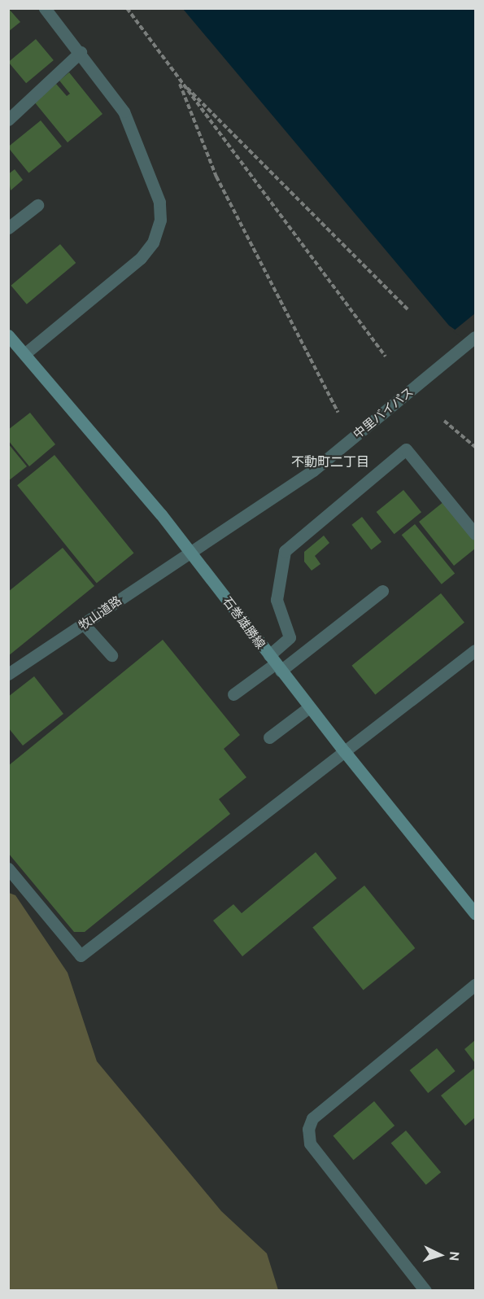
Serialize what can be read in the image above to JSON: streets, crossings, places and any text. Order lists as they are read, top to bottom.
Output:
{
  "streets": {
    "main road": ["石巻雄勝線"],
    "street": ["中里バイパス", "牧山道路"]
  },
  "crossings": [
    ["中里バイパス", "牧山道路"],
    ["中里バイパス", "石巻雄勝線"],
    ["牧山道路", "石巻雄勝線"]
  ],
  "districts": ["不動町二丁目"],
  "north": "right"
}
